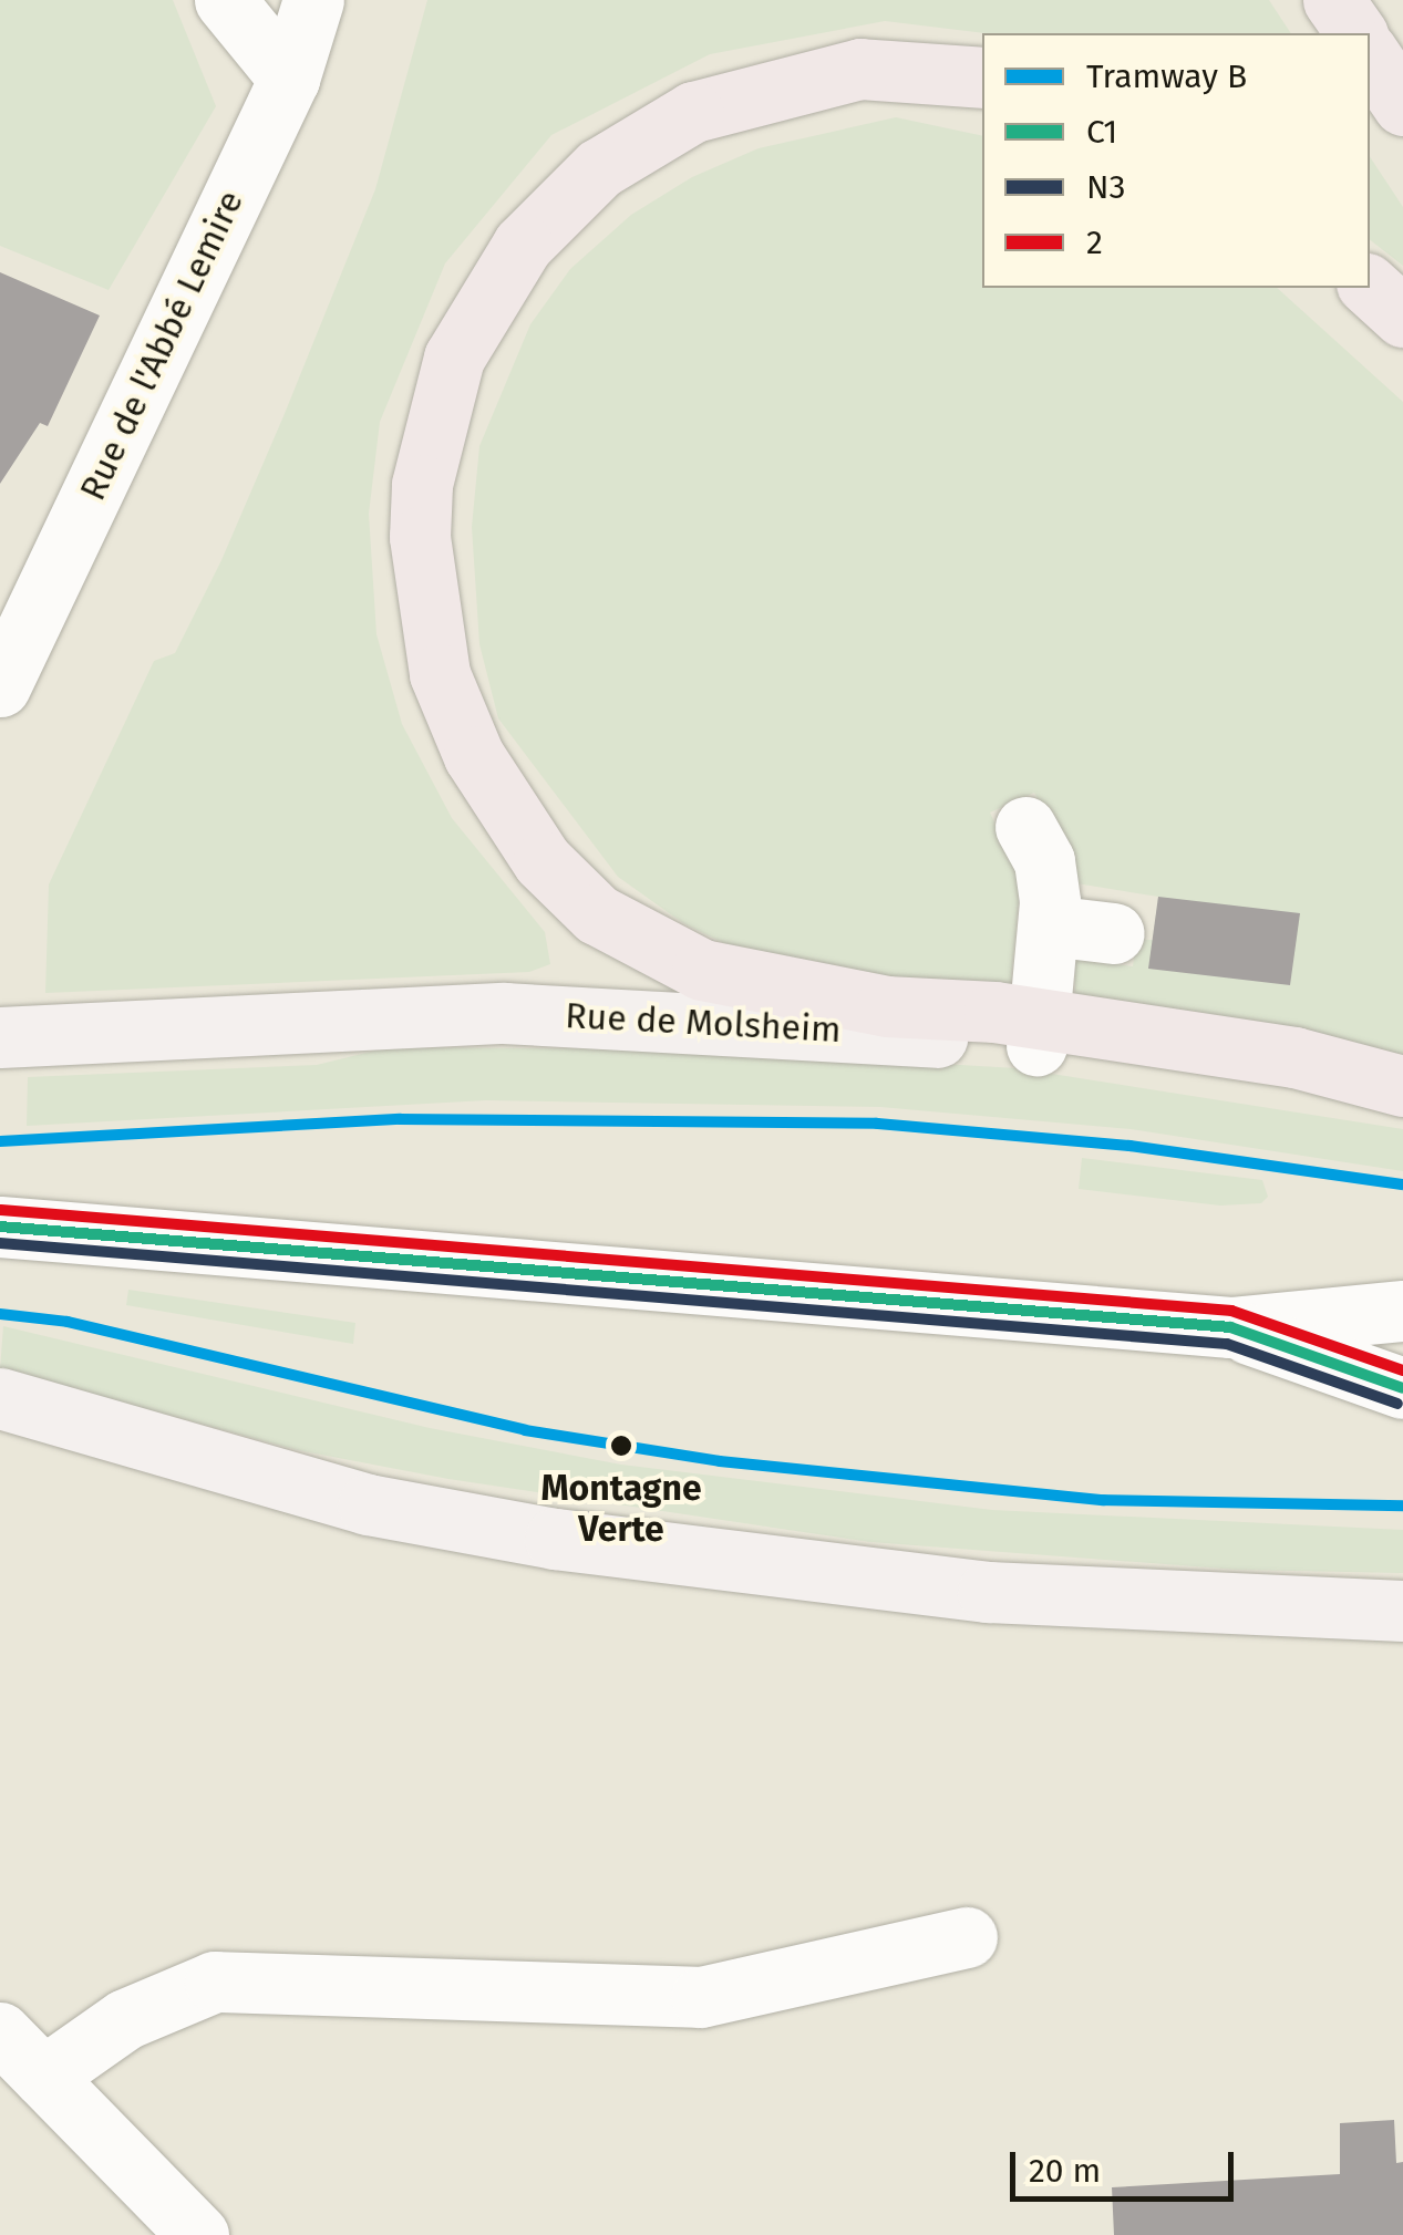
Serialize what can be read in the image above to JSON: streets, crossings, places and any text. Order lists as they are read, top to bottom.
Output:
{
  "streets": {
    "main road": ["Rue de Molsheim"],
    "street": ["Rue de l'Abbé Lemire"]
  },
  "places": ["Montagne Verte"],
  "lines": [
    "tram line B",
    "transit line 2",
    "transit line C1",
    "transit line N3"
  ],
  "legend": [
    "Tramway B",
    "C1",
    "N3",
    "2"
  ],
  "scale_bar": "20 m"
}
